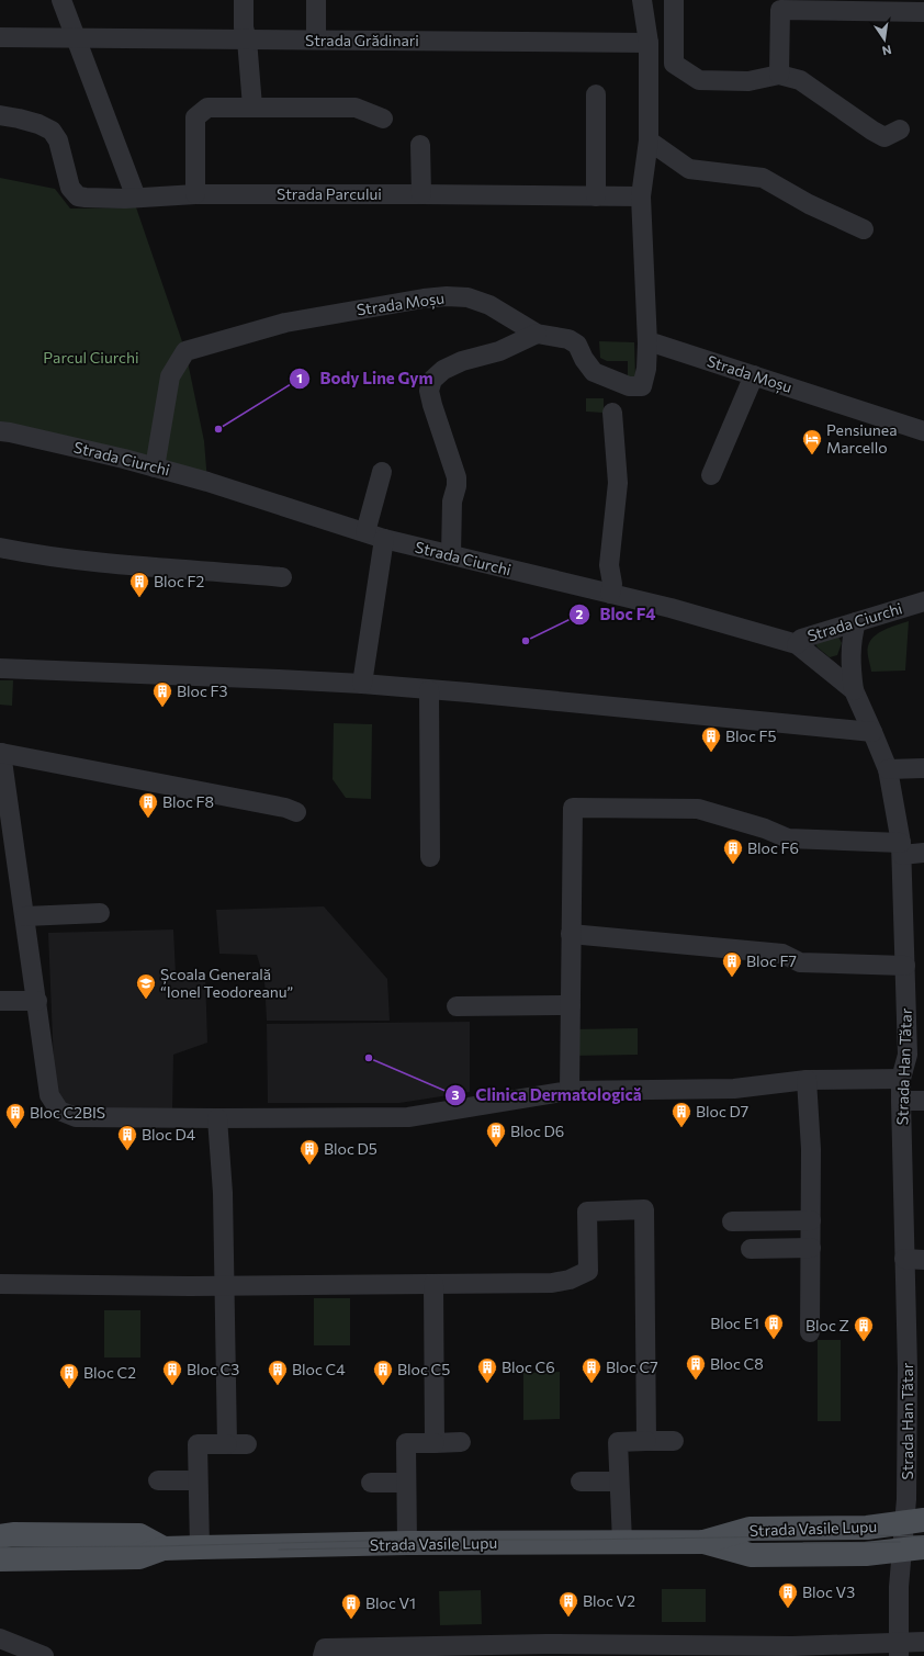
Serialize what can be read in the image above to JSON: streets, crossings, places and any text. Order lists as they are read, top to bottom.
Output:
{
  "streets": {
    "main road": ["Strada Vasile Lupu"],
    "street": [
      "Strada Grădinari",
      "Strada Parcului",
      "Strada Moșu",
      "Strada Ciurchi",
      "Strada Han Tătar"
    ]
  },
  "crossings": [
    ["Strada Moșu", "Strada Ciurchi"],
    ["Strada Ciurchi", "Strada Han Tătar"],
    ["Strada Han Tătar", "Strada Vasile Lupu"]
  ],
  "parks": ["Parcul Ciurchi"],
  "places": {
    "other": ["Body Line Gym", "Bloc F4", "Clinica Dermatologică"],
    "hotel": ["Pensiunea Marcello"],
    "building": [
      "Bloc F2",
      "Bloc F3",
      "Bloc F5",
      "Bloc F8",
      "Bloc F6",
      "Bloc F7",
      "Bloc D7",
      "Bloc C2BIS",
      "Bloc D6",
      "Bloc D4",
      "Bloc D5",
      "Bloc E1",
      "Bloc Z",
      "Bloc C8",
      "Bloc C6",
      "Bloc C7",
      "Bloc C3",
      "Bloc C4",
      "Bloc C5",
      "Bloc C2",
      "Bloc V3",
      "Bloc V2",
      "Bloc V1"
    ],
    "school or university": ["Școala Generală “Ionel Teodoreanu”"]
  },
  "north": "bottom"
}
